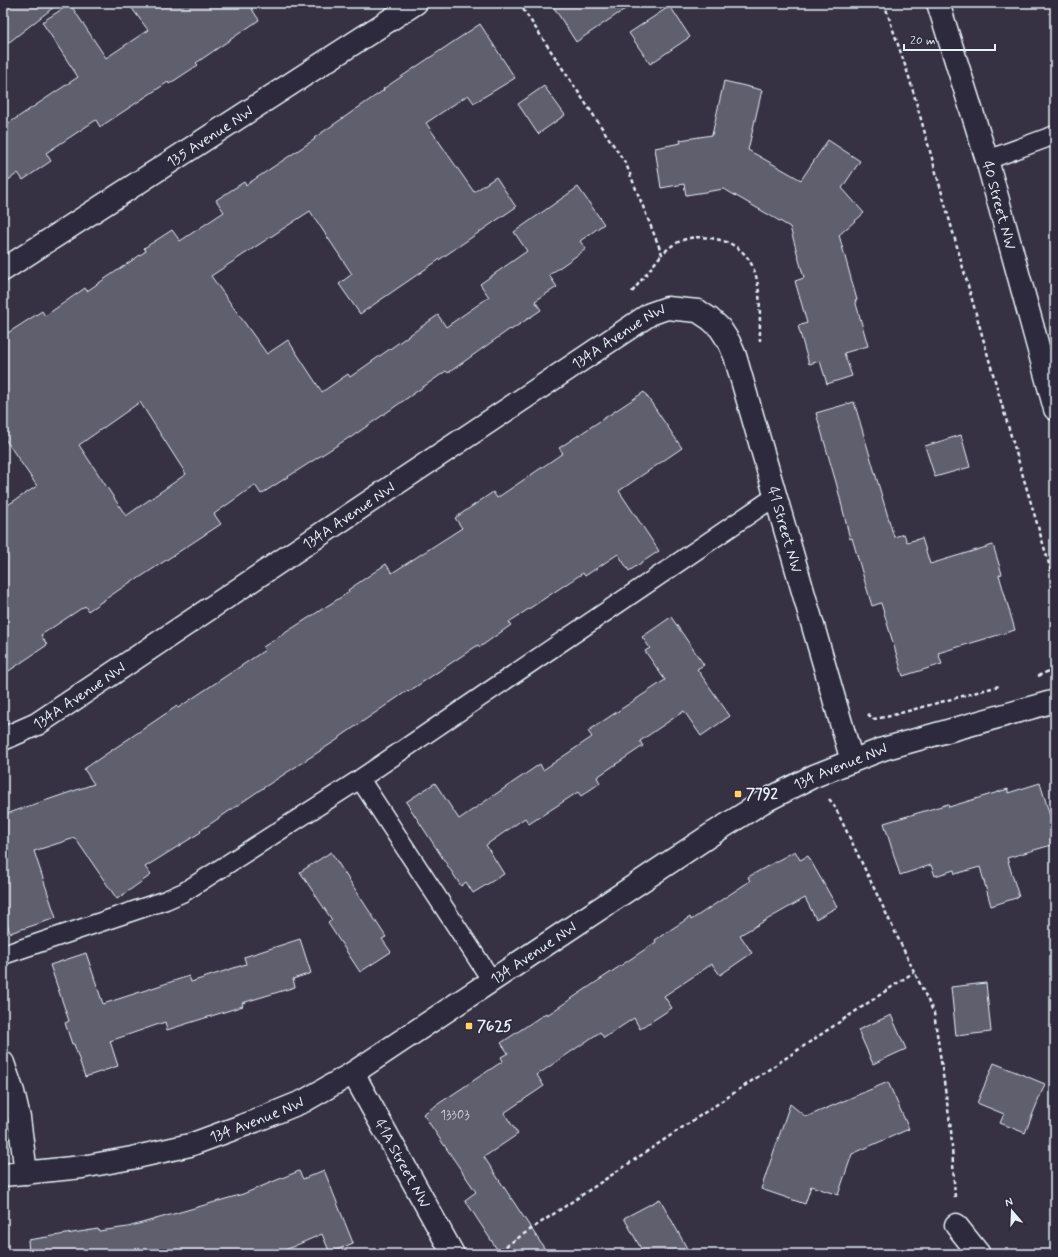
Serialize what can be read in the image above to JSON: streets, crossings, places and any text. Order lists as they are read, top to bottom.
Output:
{
  "streets": {
    "street": [
      "135 Avenue NW",
      "40 Street NW",
      "134A Avenue NW",
      "41 Street NW",
      "134 Avenue NW",
      "41A Street NW"
    ]
  },
  "crossings": [
    ["134A Avenue NW", "41 Street NW"],
    ["41 Street NW", "134 Avenue NW"],
    ["134 Avenue NW", "41A Street NW"]
  ],
  "places": {
    "transit": ["7792", "7625"]
  },
  "house_numbers": ["13303"],
  "scale_bar": "20 m",
  "north": "top"
}
